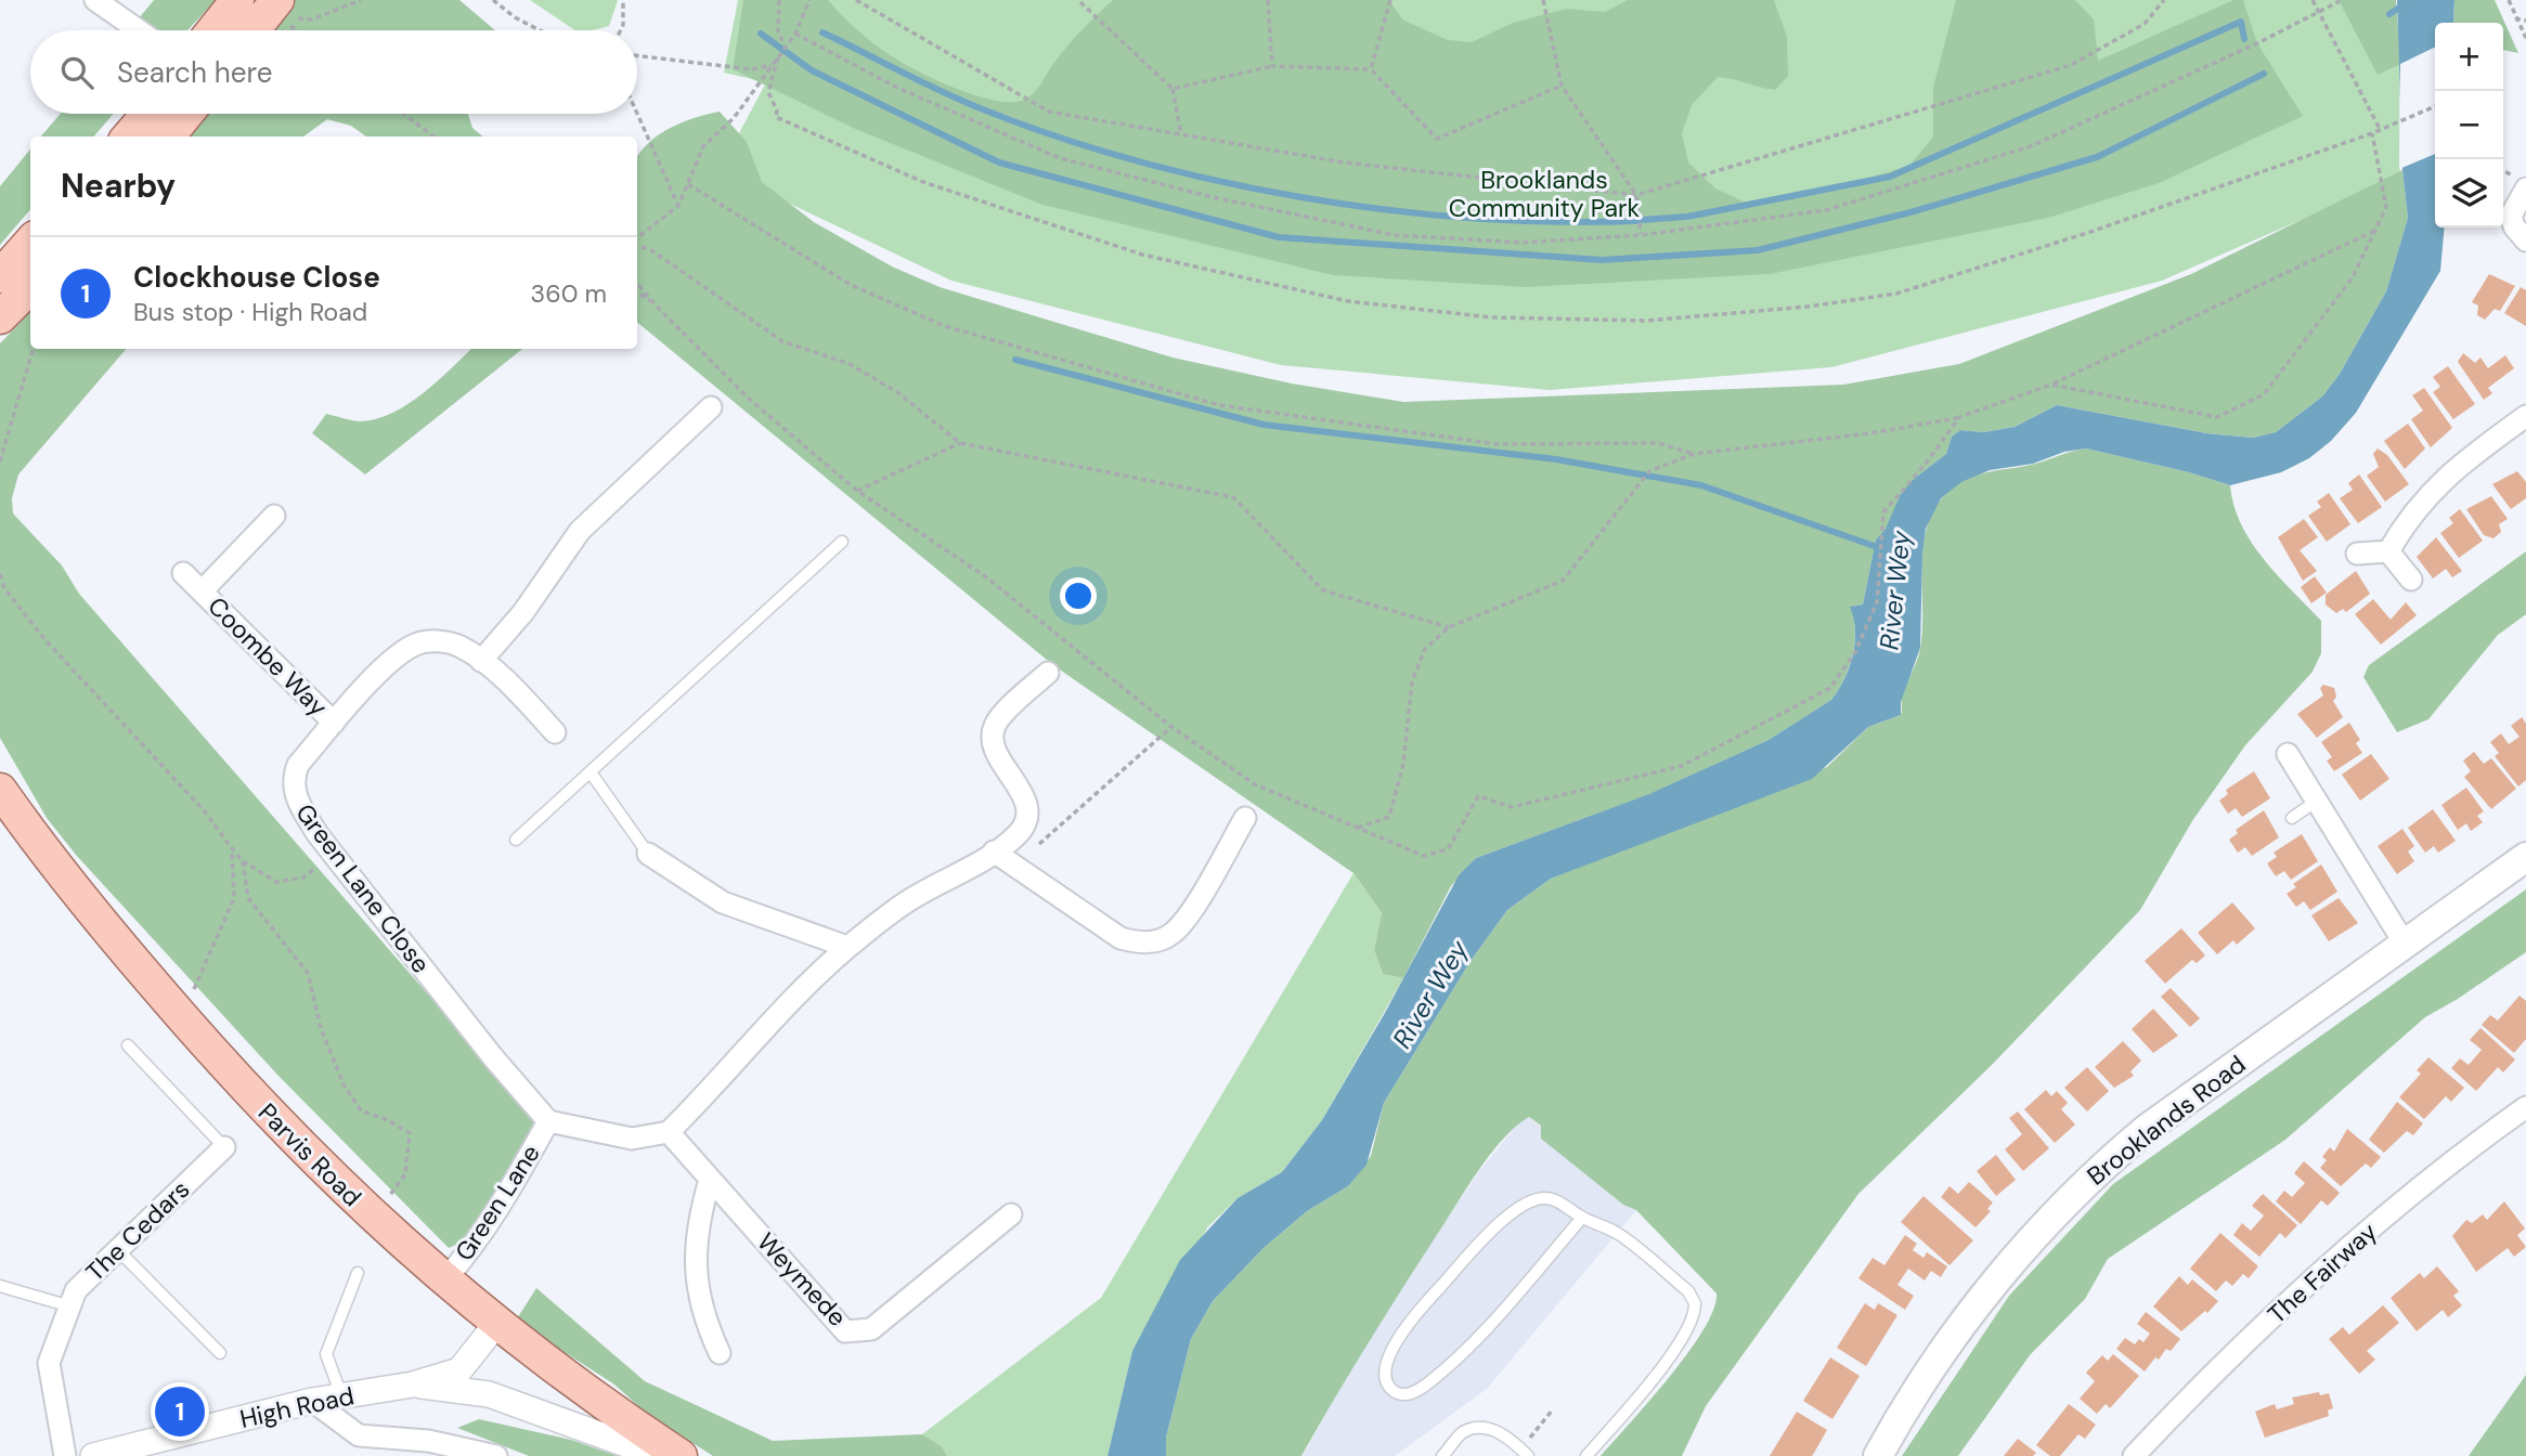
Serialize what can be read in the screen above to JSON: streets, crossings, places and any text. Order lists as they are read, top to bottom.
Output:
{
  "streets": {
    "main road": ["Brooklands Road", "Parvis Road"],
    "street": [
      "Coombe Way",
      "Green Lane Close",
      "Green Lane",
      "The Cedars",
      "The Fairway",
      "Weymede",
      "High Road"
    ]
  },
  "crossings": [
    ["Coombe Way", "Green Lane Close"],
    ["Green Lane Close", "Green Lane"],
    ["Parvis Road", "Green Lane"],
    ["Parvis Road", "High Road"]
  ],
  "water": ["River Wey"],
  "parks": ["Brooklands Community Park"],
  "page": {
    "map_buttons": ["+", "−"],
    "search": "Search here",
    "heading": "Nearby",
    "list": [
      {
        "mark": "1",
        "name": "Clockhouse Close",
        "note": "Bus stop · High Road",
        "value": "360 m"
      }
    ],
    "pins": "1"
  }
}
